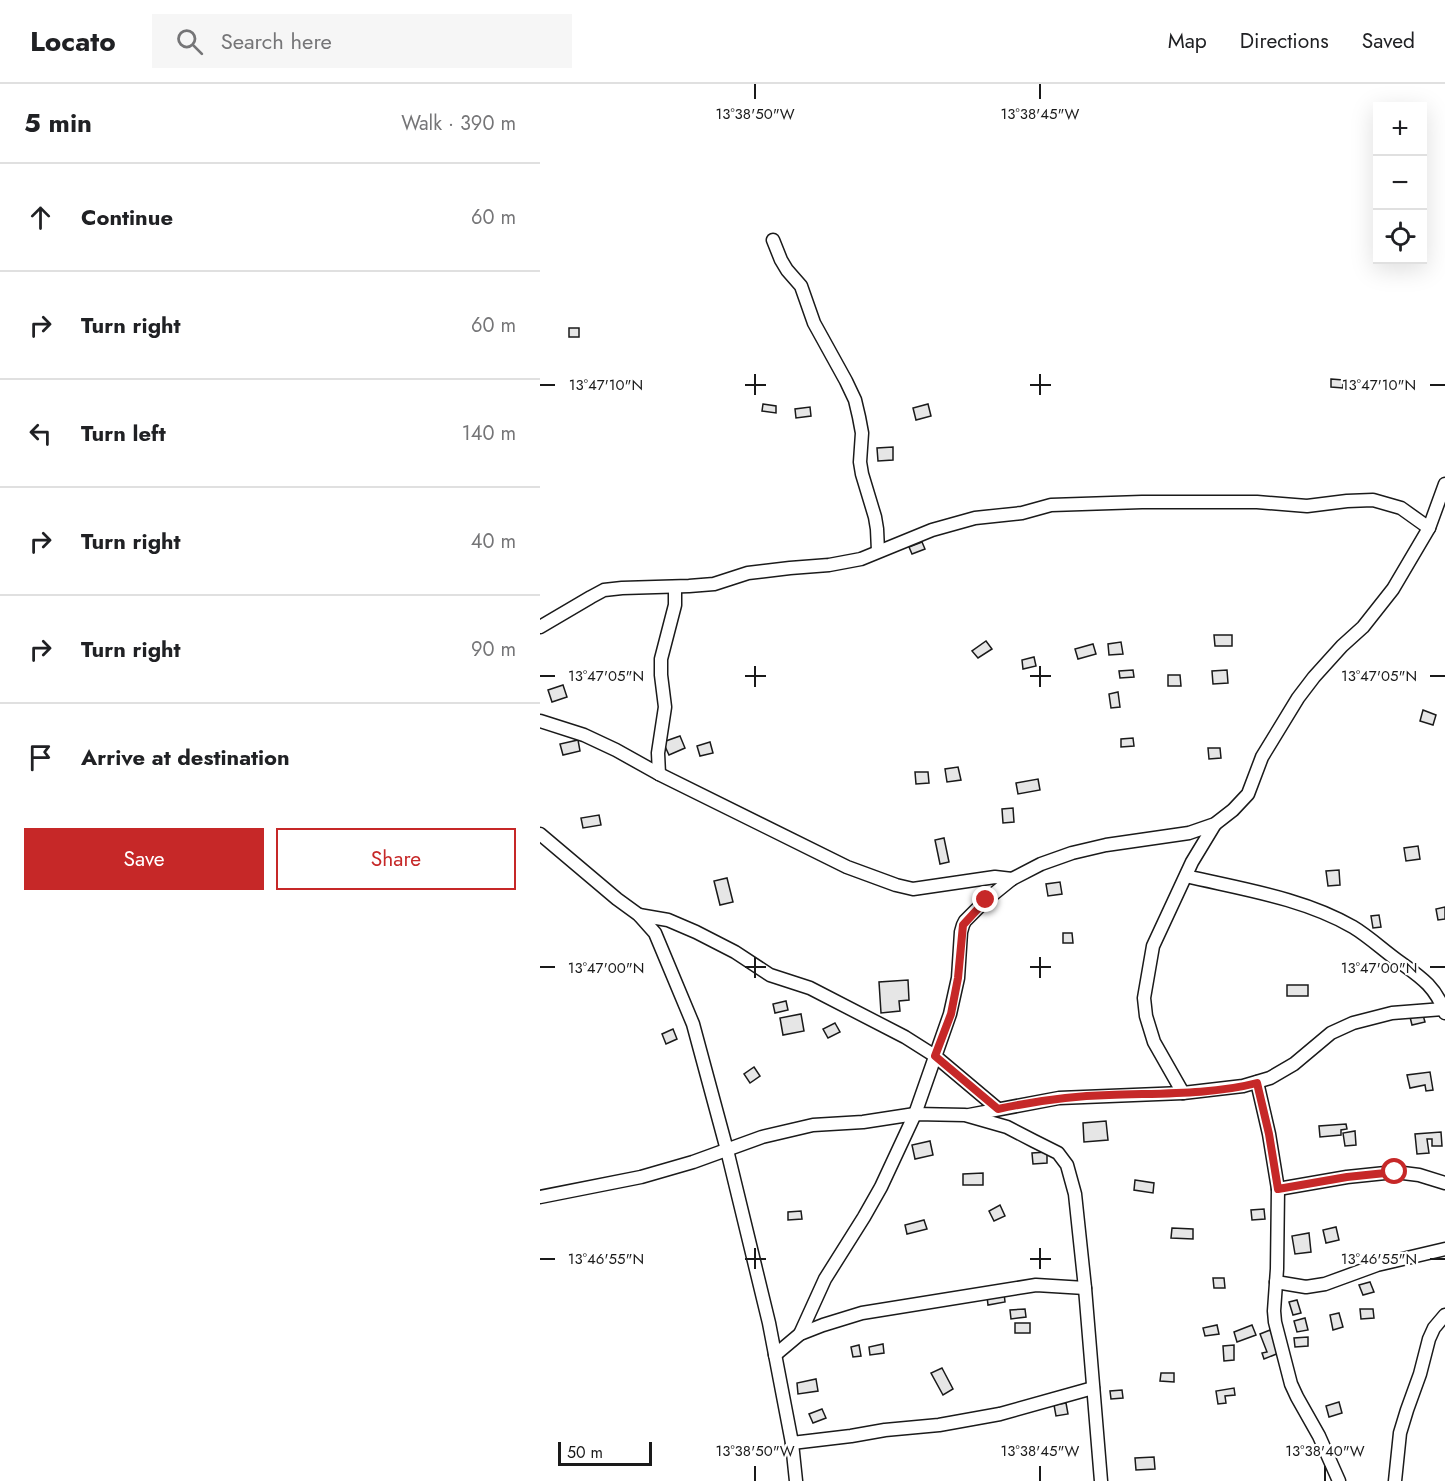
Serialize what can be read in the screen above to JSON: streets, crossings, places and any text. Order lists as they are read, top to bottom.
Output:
{
  "scale_bar": "50 m",
  "page": {
    "header": "Locato",
    "search": "Search here",
    "nav": ["Map", "Directions", "Saved"],
    "heading": ["5 min", "Walk · 390 m"],
    "map_buttons": ["+", "−"],
    "list": [
      ["Continue", "60 m"],
      ["Turn right", "60 m"],
      ["Turn left", "140 m"],
      ["Turn right", "40 m"],
      ["Turn right", "90 m"],
      "Arrive at destination"
    ],
    "buttons": ["Save", "Share"],
    "scale": "50 m"
  },
  "coordinates": [
    "13°38'50\"W",
    "13°38'45\"W",
    "13°47'10\"N",
    "13°47'05\"N",
    "13°47'00\"N",
    "13°46'55\"N",
    "13°38'40\"W"
  ]
}
